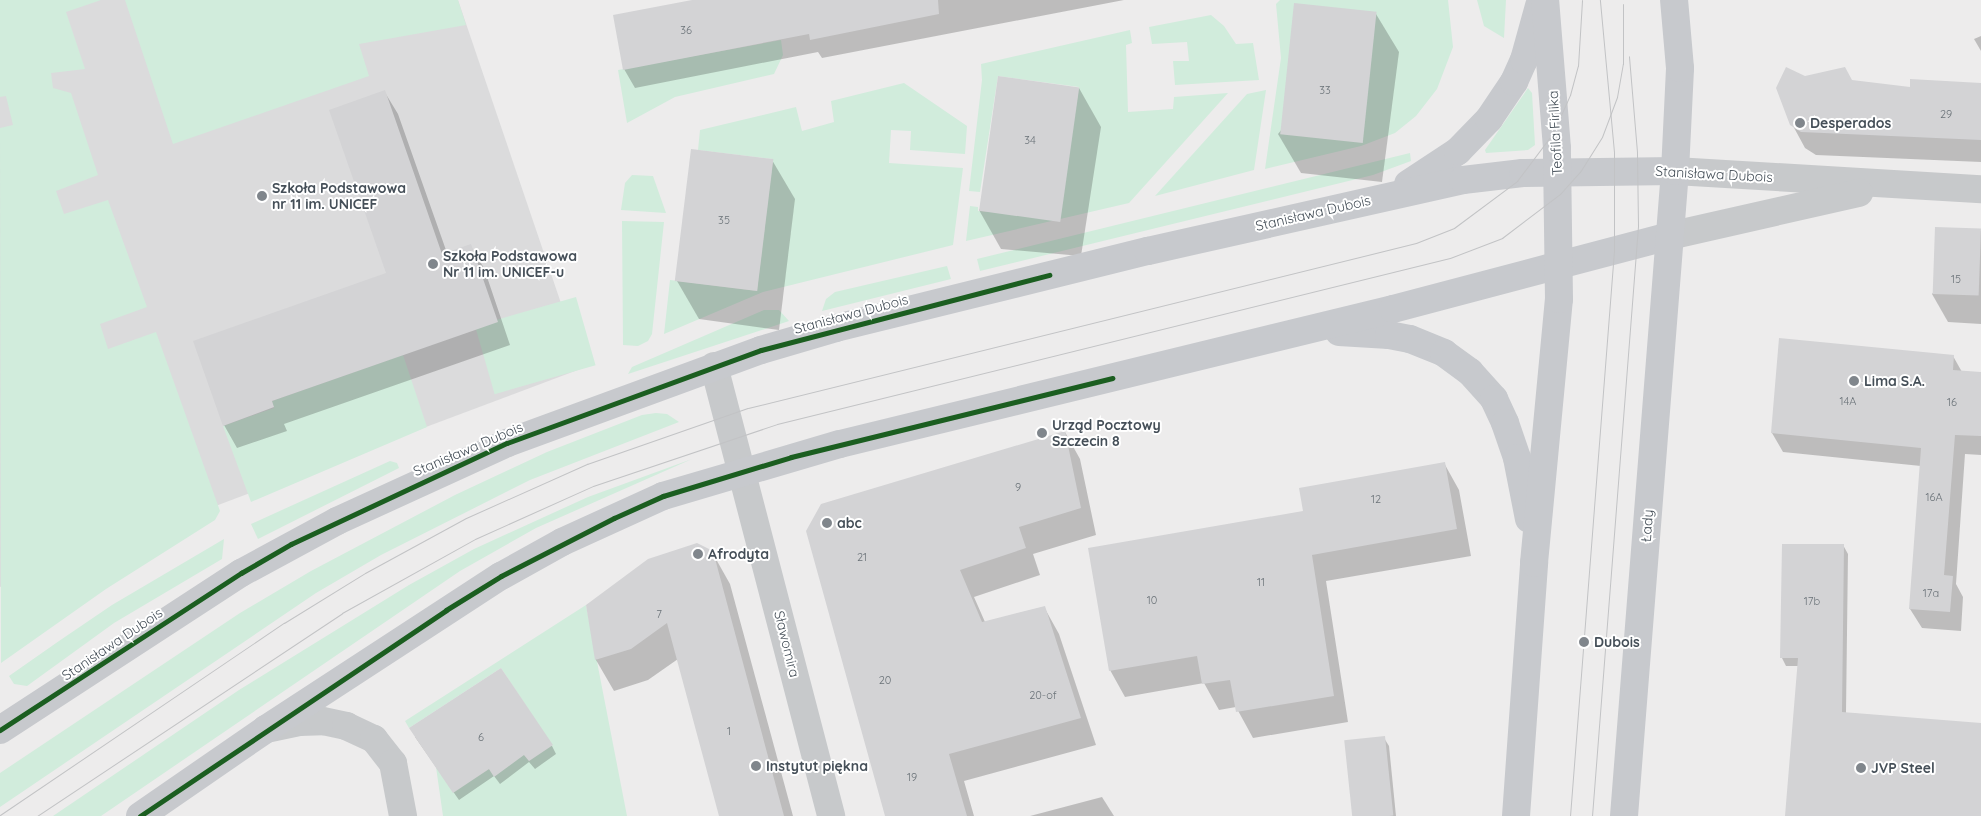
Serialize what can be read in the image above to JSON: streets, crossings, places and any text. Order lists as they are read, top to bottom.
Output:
{
  "streets": {
    "street": [
      "Teofila Firlika",
      "Stanisława Dubois",
      "Łady",
      "Sławomira"
    ]
  },
  "crossings": [
    ["Teofila Firlika", "Stanisława Dubois"],
    ["Stanisława Dubois", "Łady"],
    ["Stanisława Dubois", "Sławomira"]
  ],
  "places": [
    "Desperados",
    "Szkoła Podstawowa nr 11 im. UNICEF",
    "Szkoła Podstawowa Nr 11 im. UNICEF-u",
    "Lima S.A.",
    "Urząd Pocztowy Szczecin 8",
    "abc",
    "Afrodyta",
    "Dubois",
    "Instytut piękna",
    "JVP Steel"
  ],
  "house_numbers": [
    "36",
    "33",
    "29",
    "34",
    "35",
    "15",
    "14A",
    "16",
    "9",
    "16A",
    "12",
    "21",
    "11",
    "17a",
    "10",
    "17b",
    "7",
    "20",
    "20-of",
    "1",
    "6",
    "19"
  ]
}
